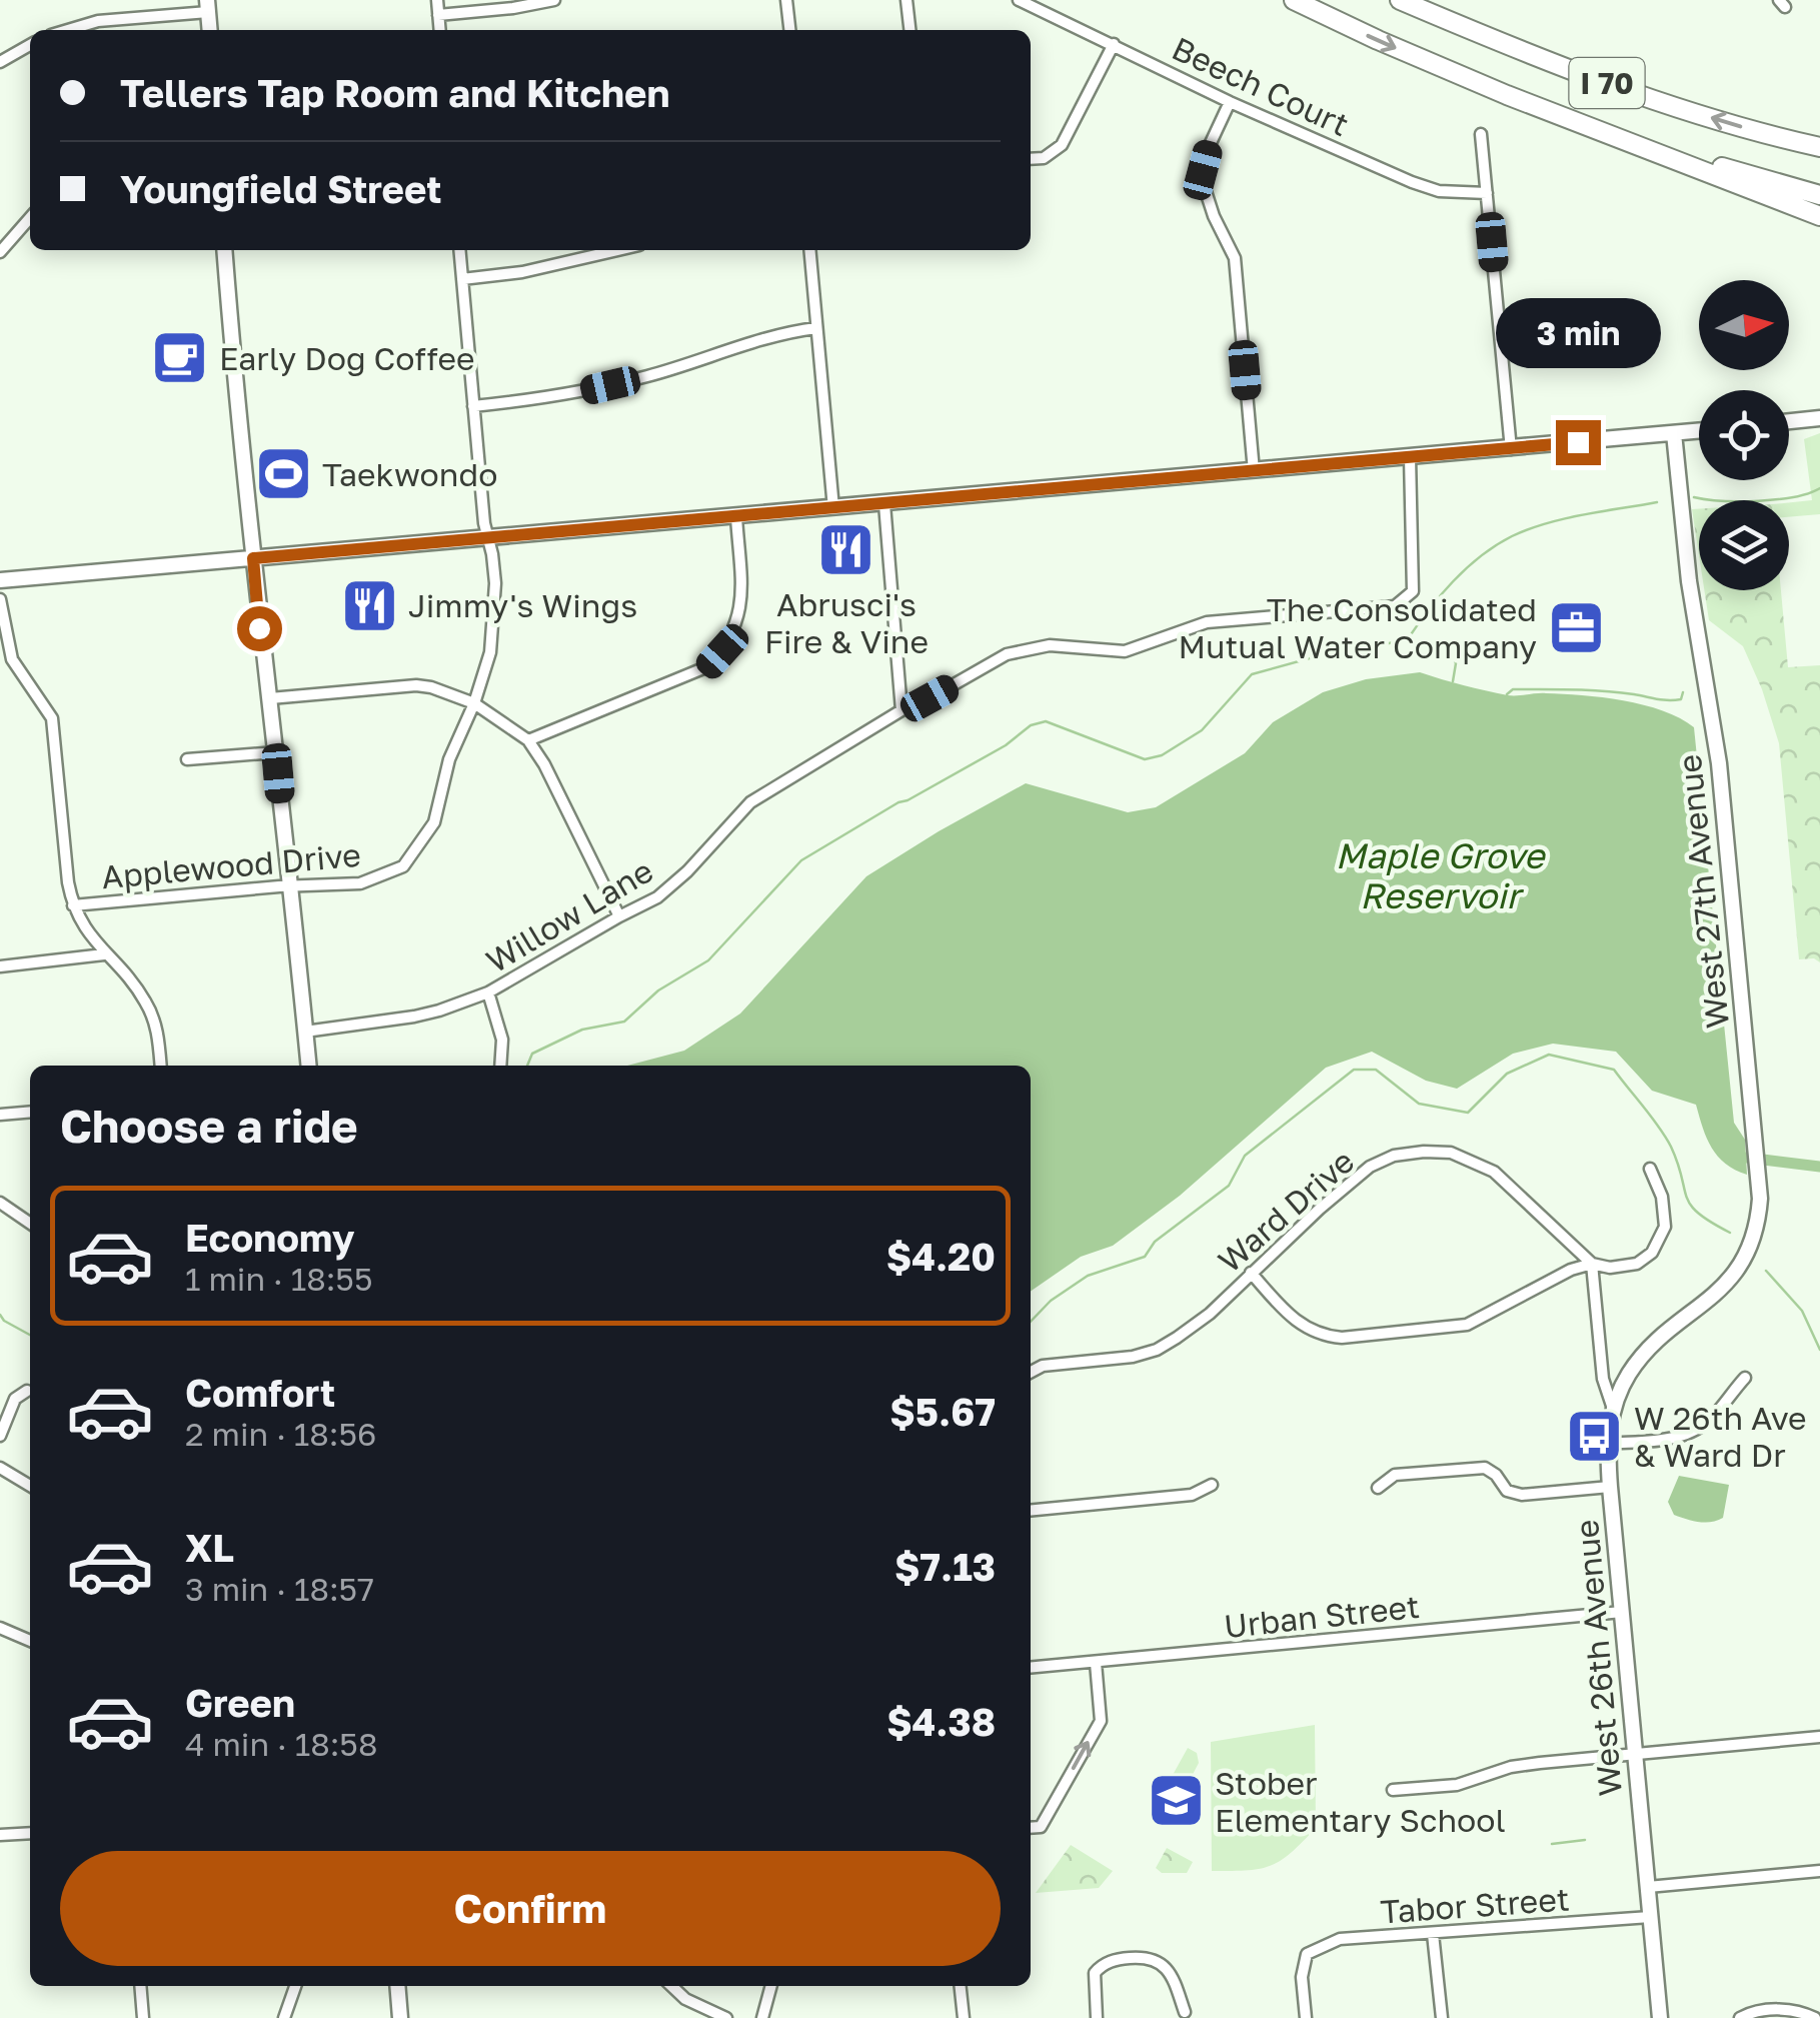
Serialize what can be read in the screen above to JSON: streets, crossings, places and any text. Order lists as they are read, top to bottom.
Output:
{
  "streets": {
    "highway": ["I 70"],
    "street": [
      "Beech Court",
      "Applewood Drive",
      "West 27th Avenue",
      "Willow Lane",
      "Ward Drive",
      "Urban Street",
      "West 26th Avenue",
      "Tabor Street"
    ]
  },
  "crossings": [
    ["West 27th Avenue", "West 26th Avenue"],
    ["Urban Street", "West 26th Avenue"],
    ["West 26th Avenue", "Tabor Street"]
  ],
  "water": ["Maple Grove Reservoir"],
  "places": {
    "cafe": ["Early Dog Coffee"],
    "sports": ["Taekwondo"],
    "restaurant": ["Abrusci's Fire & Vine", "Jimmy's Wings"],
    "office": ["The Consolidated Mutual Water Company"],
    "bus stop": ["W 26th Ave & Ward Dr"],
    "school or university": ["Stober Elementary School"]
  },
  "north": "right",
  "page": {
    "banner": ["Tellers Tap Room and Kitchen", "Youngfield Street"],
    "bubble": "3 min",
    "heading": "Choose a ride",
    "list": [
      {
        "name": "Economy",
        "note": "1 min · 18:55",
        "value": "$4.20"
      },
      {
        "name": "Comfort",
        "note": "2 min · 18:56",
        "value": "$5.67"
      },
      {
        "name": "XL",
        "note": "3 min · 18:57",
        "value": "$7.13"
      },
      {
        "name": "Green",
        "note": "4 min · 18:58",
        "value": "$4.38"
      }
    ],
    "buttons": "Confirm"
  }
}
